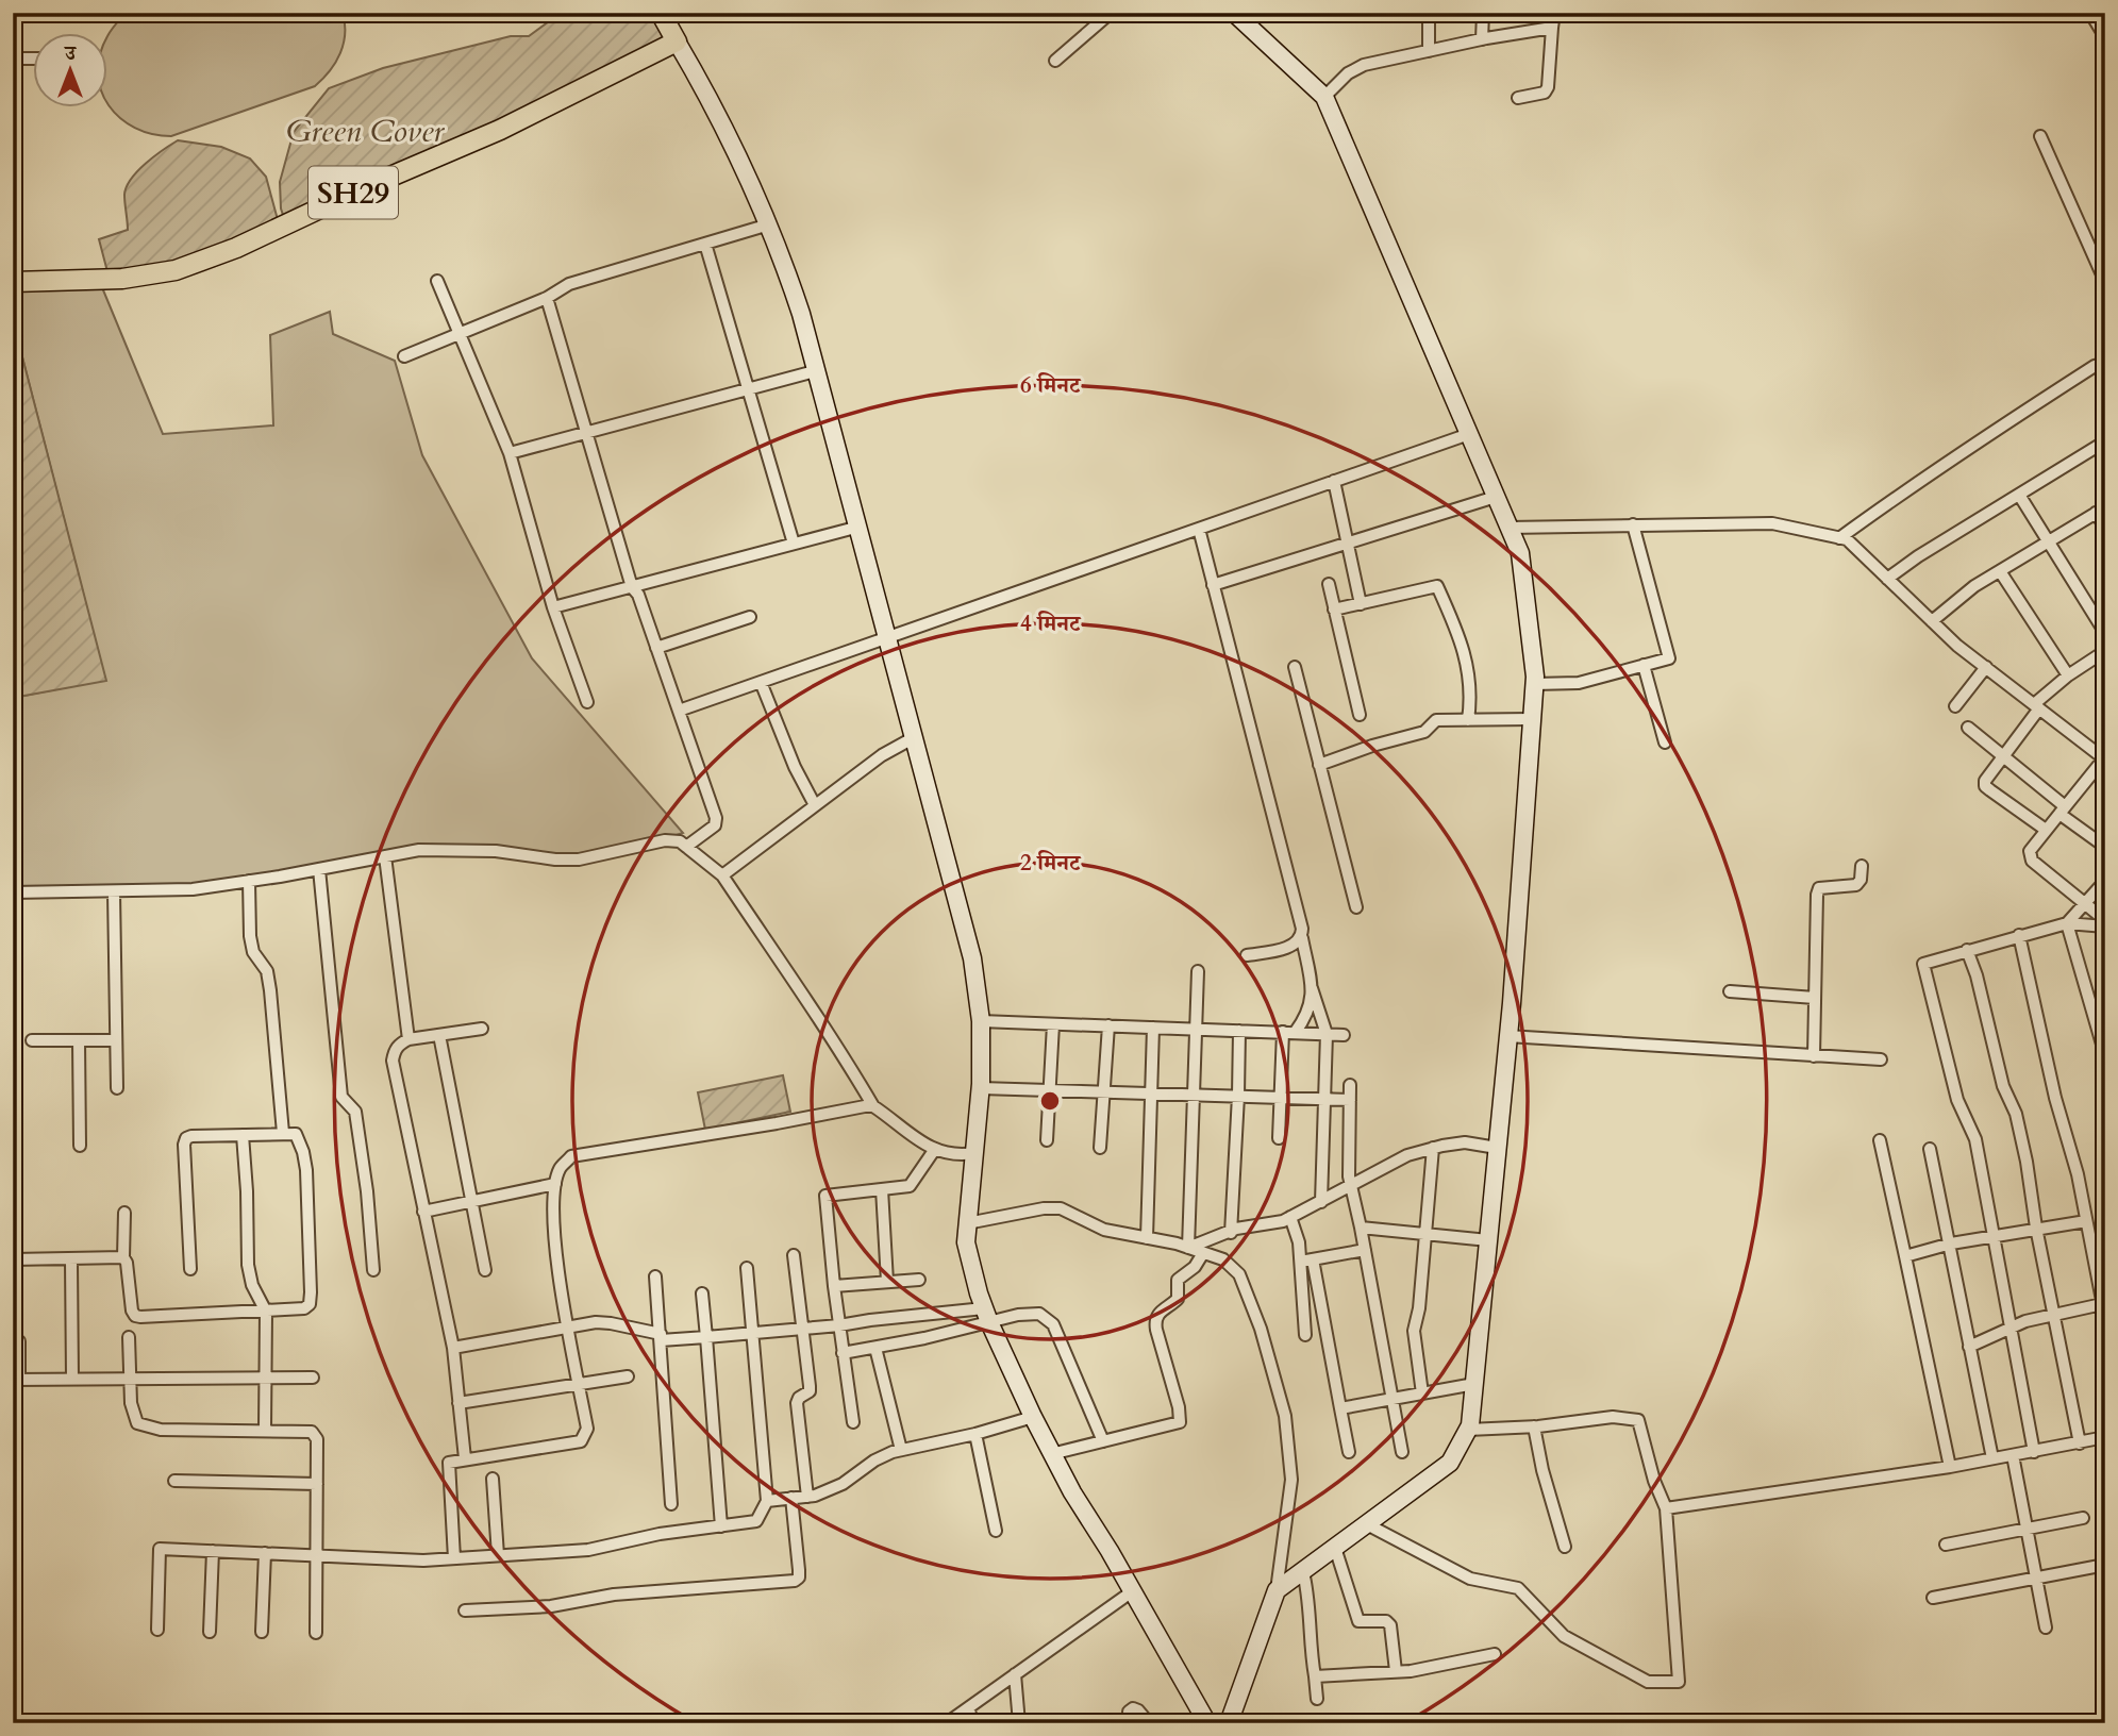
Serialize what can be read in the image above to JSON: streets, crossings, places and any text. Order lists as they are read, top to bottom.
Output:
{
  "streets": {
    "main road": ["SH29"]
  },
  "parks": ["Green Cover"],
  "north": "top",
  "rings": ["6 मिनट", "4 मिनट", "2 मिनट"]
}
